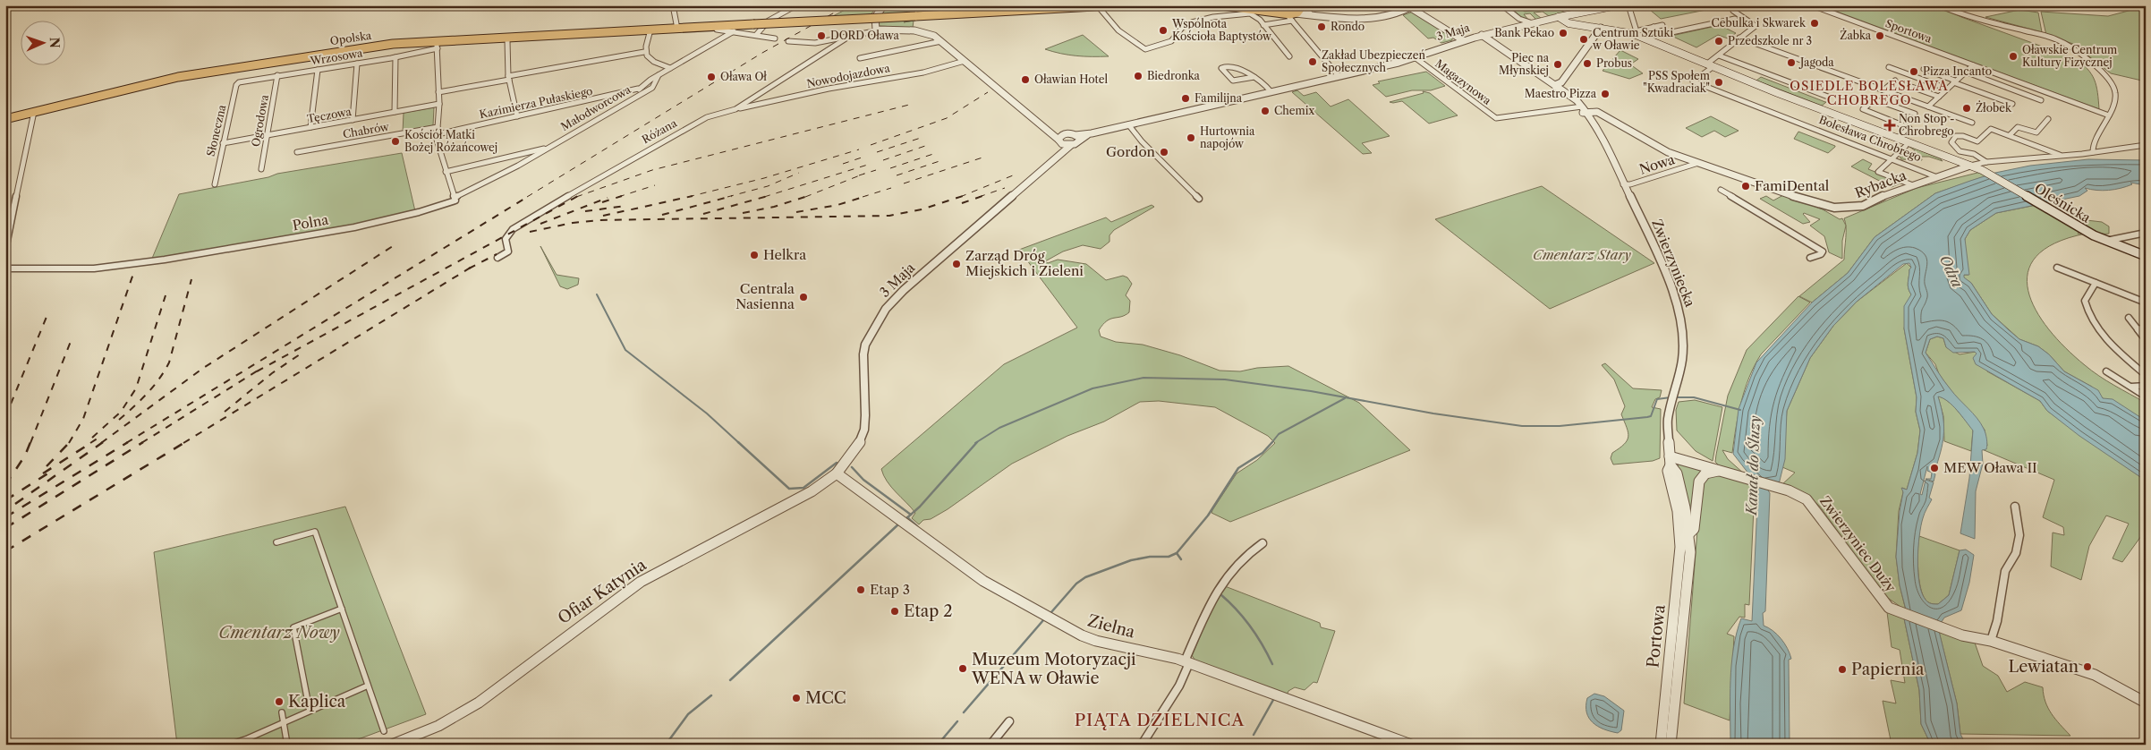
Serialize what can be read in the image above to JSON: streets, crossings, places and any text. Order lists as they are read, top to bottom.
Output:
{
  "streets": {
    "main road": [
      "3 Maja",
      "Opolska",
      "Bolesława Chrobrego",
      "Oleśnicka"
    ],
    "street": [
      "Sportowa",
      "Wrzosowa",
      "Nowodojazdowa",
      "Magazynowa",
      "Kazimierza Pułaskiego",
      "Małodworcowa",
      "Tęczowa",
      "Ogrodowa",
      "Słoneczna",
      "Chabrów",
      "Różana",
      "Nowa",
      "Rybacka",
      "Polna",
      "Zwierzyniecka",
      "Zwierzyniec Duży",
      "Ofiar Katynia",
      "Zielna",
      "Portowa"
    ]
  },
  "crossings": [
    ["3 Maja", "Magazynowa"],
    ["3 Maja", "Bolesława Chrobrego"],
    ["3 Maja", "Zwierzyniecka"],
    ["3 Maja", "Ofiar Katynia"],
    ["3 Maja", "Zielna"],
    ["Opolska", "Wrzosowa"],
    ["Wrzosowa", "Ogrodowa"],
    ["Wrzosowa", "Słoneczna"],
    ["Nowodojazdowa", "Różana"],
    ["Magazynowa", "Rybacka"],
    ["Magazynowa", "Zwierzyniecka"],
    ["Kazimierza Pułaskiego", "Małodworcowa"],
    ["Małodworcowa", "Polna"],
    ["Tęczowa", "Ogrodowa"],
    ["Tęczowa", "Słoneczna"],
    ["Bolesława Chrobrego", "Rybacka"],
    ["Bolesława Chrobrego", "Oleśnicka"],
    ["Nowa", "Rybacka"],
    ["Nowa", "Zwierzyniecka"],
    ["Rybacka", "Oleśnicka"],
    ["Rybacka", "Zwierzyniecka"],
    ["Zwierzyniecka", "Zwierzyniec Duży"],
    ["Zwierzyniecka", "Portowa"],
    ["Zwierzyniec Duży", "Portowa"],
    ["Ofiar Katynia", "Zielna"]
  ],
  "districts": ["OSIEDLE BOLESŁAWA CHOBREGO", "PIĄTA DZIELNICA"],
  "water": ["Odra", "Kanał do Śluzy"],
  "parks": ["Cmentarz Stary", "Cmentarz Nowy"],
  "places": {
    "other": [
      "Cebulka i Skwarek",
      "Rondo",
      "Wspólnota Kościoła Baptystów",
      "Bank Pekao",
      "DORD Oława",
      "Żabka",
      "Centrum Sztuki w Oławie",
      "Przedszkole nr 3",
      "Oławskie Centrum Kultury Fizycznej",
      "Zakład Ubezpieczeń Społecznych",
      "Jagoda",
      "Probus",
      "Piec na Młynskiej",
      "Pizza Incanto",
      "Biedronka",
      "Oława Oł",
      "Oławian Hotel",
      "PSS Społem \"Kwadraciak\"",
      "Maestro Pizza",
      "Familijna",
      "Żłobek",
      "Chemix",
      "Hurtownia napojów",
      "Kościół Matki Bożej Różańcowej",
      "Gordon",
      "FamiDental",
      "Helkra",
      "Zarząd Dróg Miejskich i Zieleni",
      "Centrala Nasienna",
      "MEW Oława II",
      "Etap 3",
      "Etap 2",
      "Lewiatan",
      "Muzeum Motoryzacji WENA w Oławie",
      "Papiernia",
      "MCC",
      "Kaplica"
    ],
    "health": ["Non Stop - Chrobrego"]
  },
  "north": "right"
}
